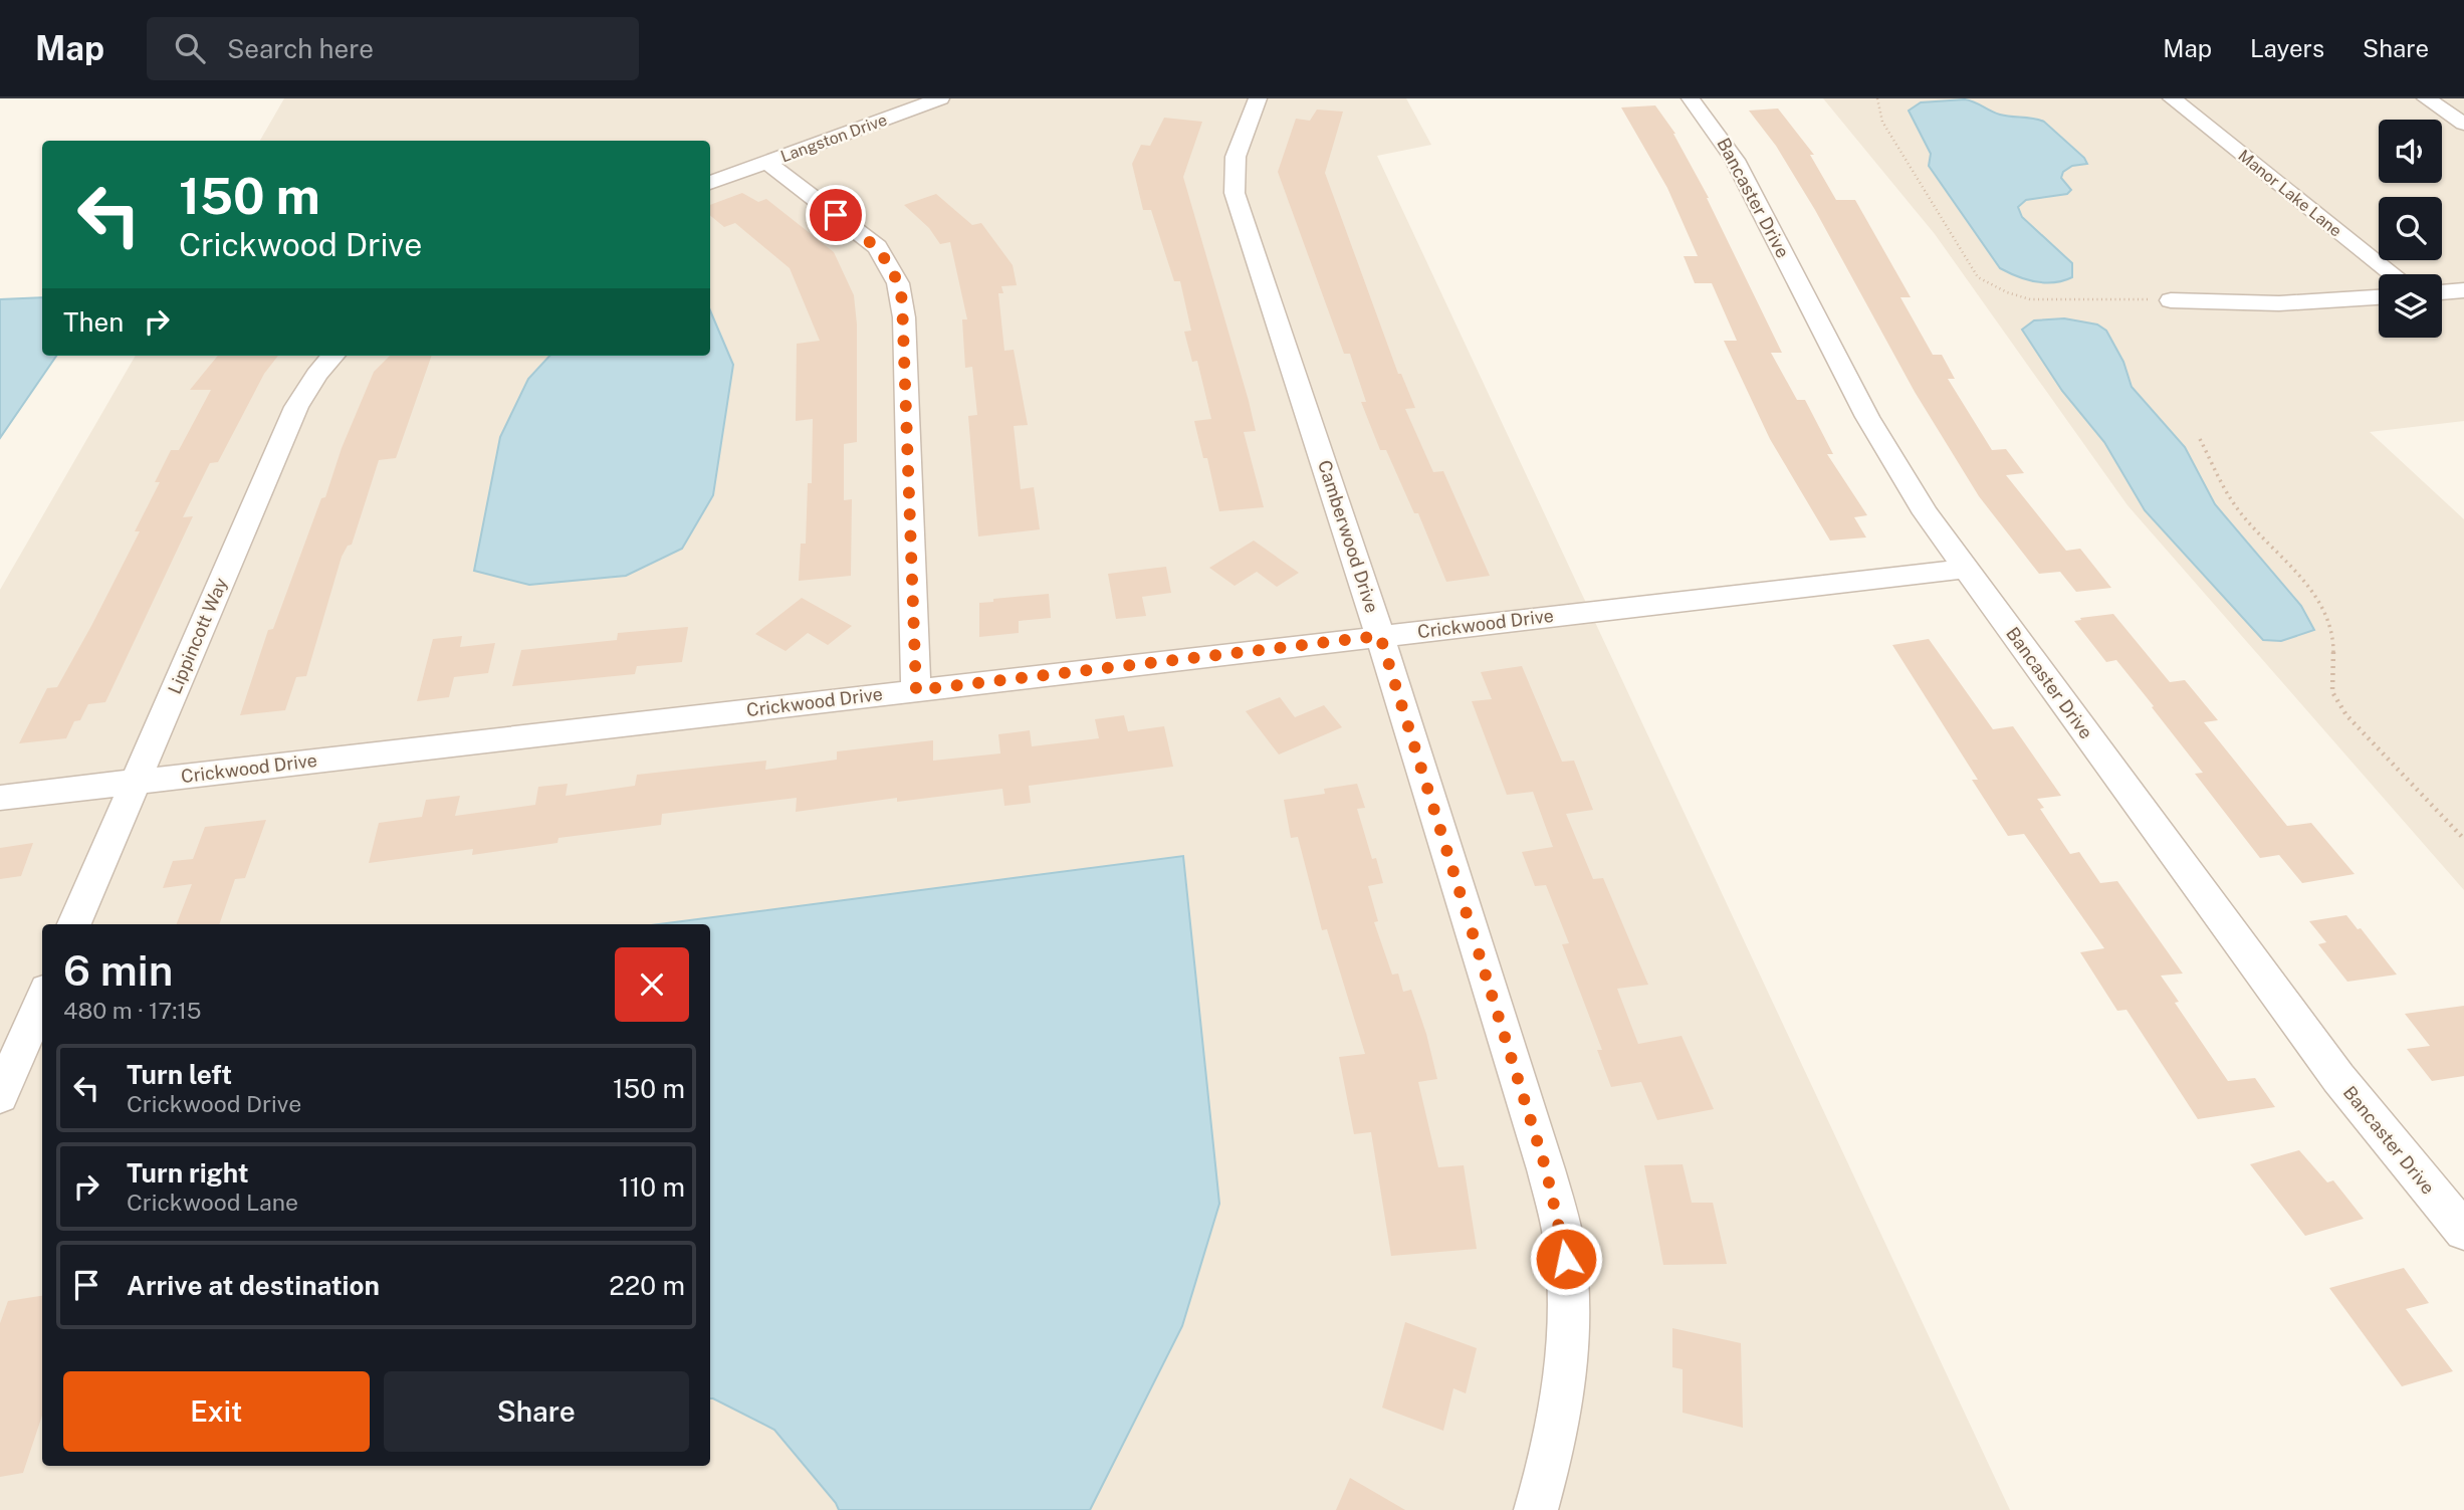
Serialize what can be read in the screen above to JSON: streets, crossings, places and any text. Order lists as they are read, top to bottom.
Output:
{
  "streets": {
    "street": [
      "Langston Drive",
      "Manor Lake Lane",
      "Bancaster Drive",
      "Camberwood Drive",
      "Crickwood Drive",
      "Lippincott Way"
    ]
  },
  "crossings": [
    ["Bancaster Drive", "Crickwood Drive"],
    ["Camberwood Drive", "Crickwood Drive"],
    ["Crickwood Drive", "Lippincott Way"]
  ],
  "page": {
    "header": "Map",
    "search": "Search here",
    "nav": ["Map", "Layers", "Share"],
    "turn": ["150 m", "Crickwood Drive"],
    "then": "Then",
    "heading": ["6 min", "480 m · 17:15"],
    "list": [
      {
        "name": "Turn left",
        "note": "Crickwood Drive",
        "value": "150 m"
      },
      {
        "name": "Turn right",
        "note": "Crickwood Lane",
        "value": "110 m"
      },
      {
        "name": "Arrive at destination",
        "value": "220 m"
      }
    ],
    "buttons": ["Exit", "Share"]
  }
}
